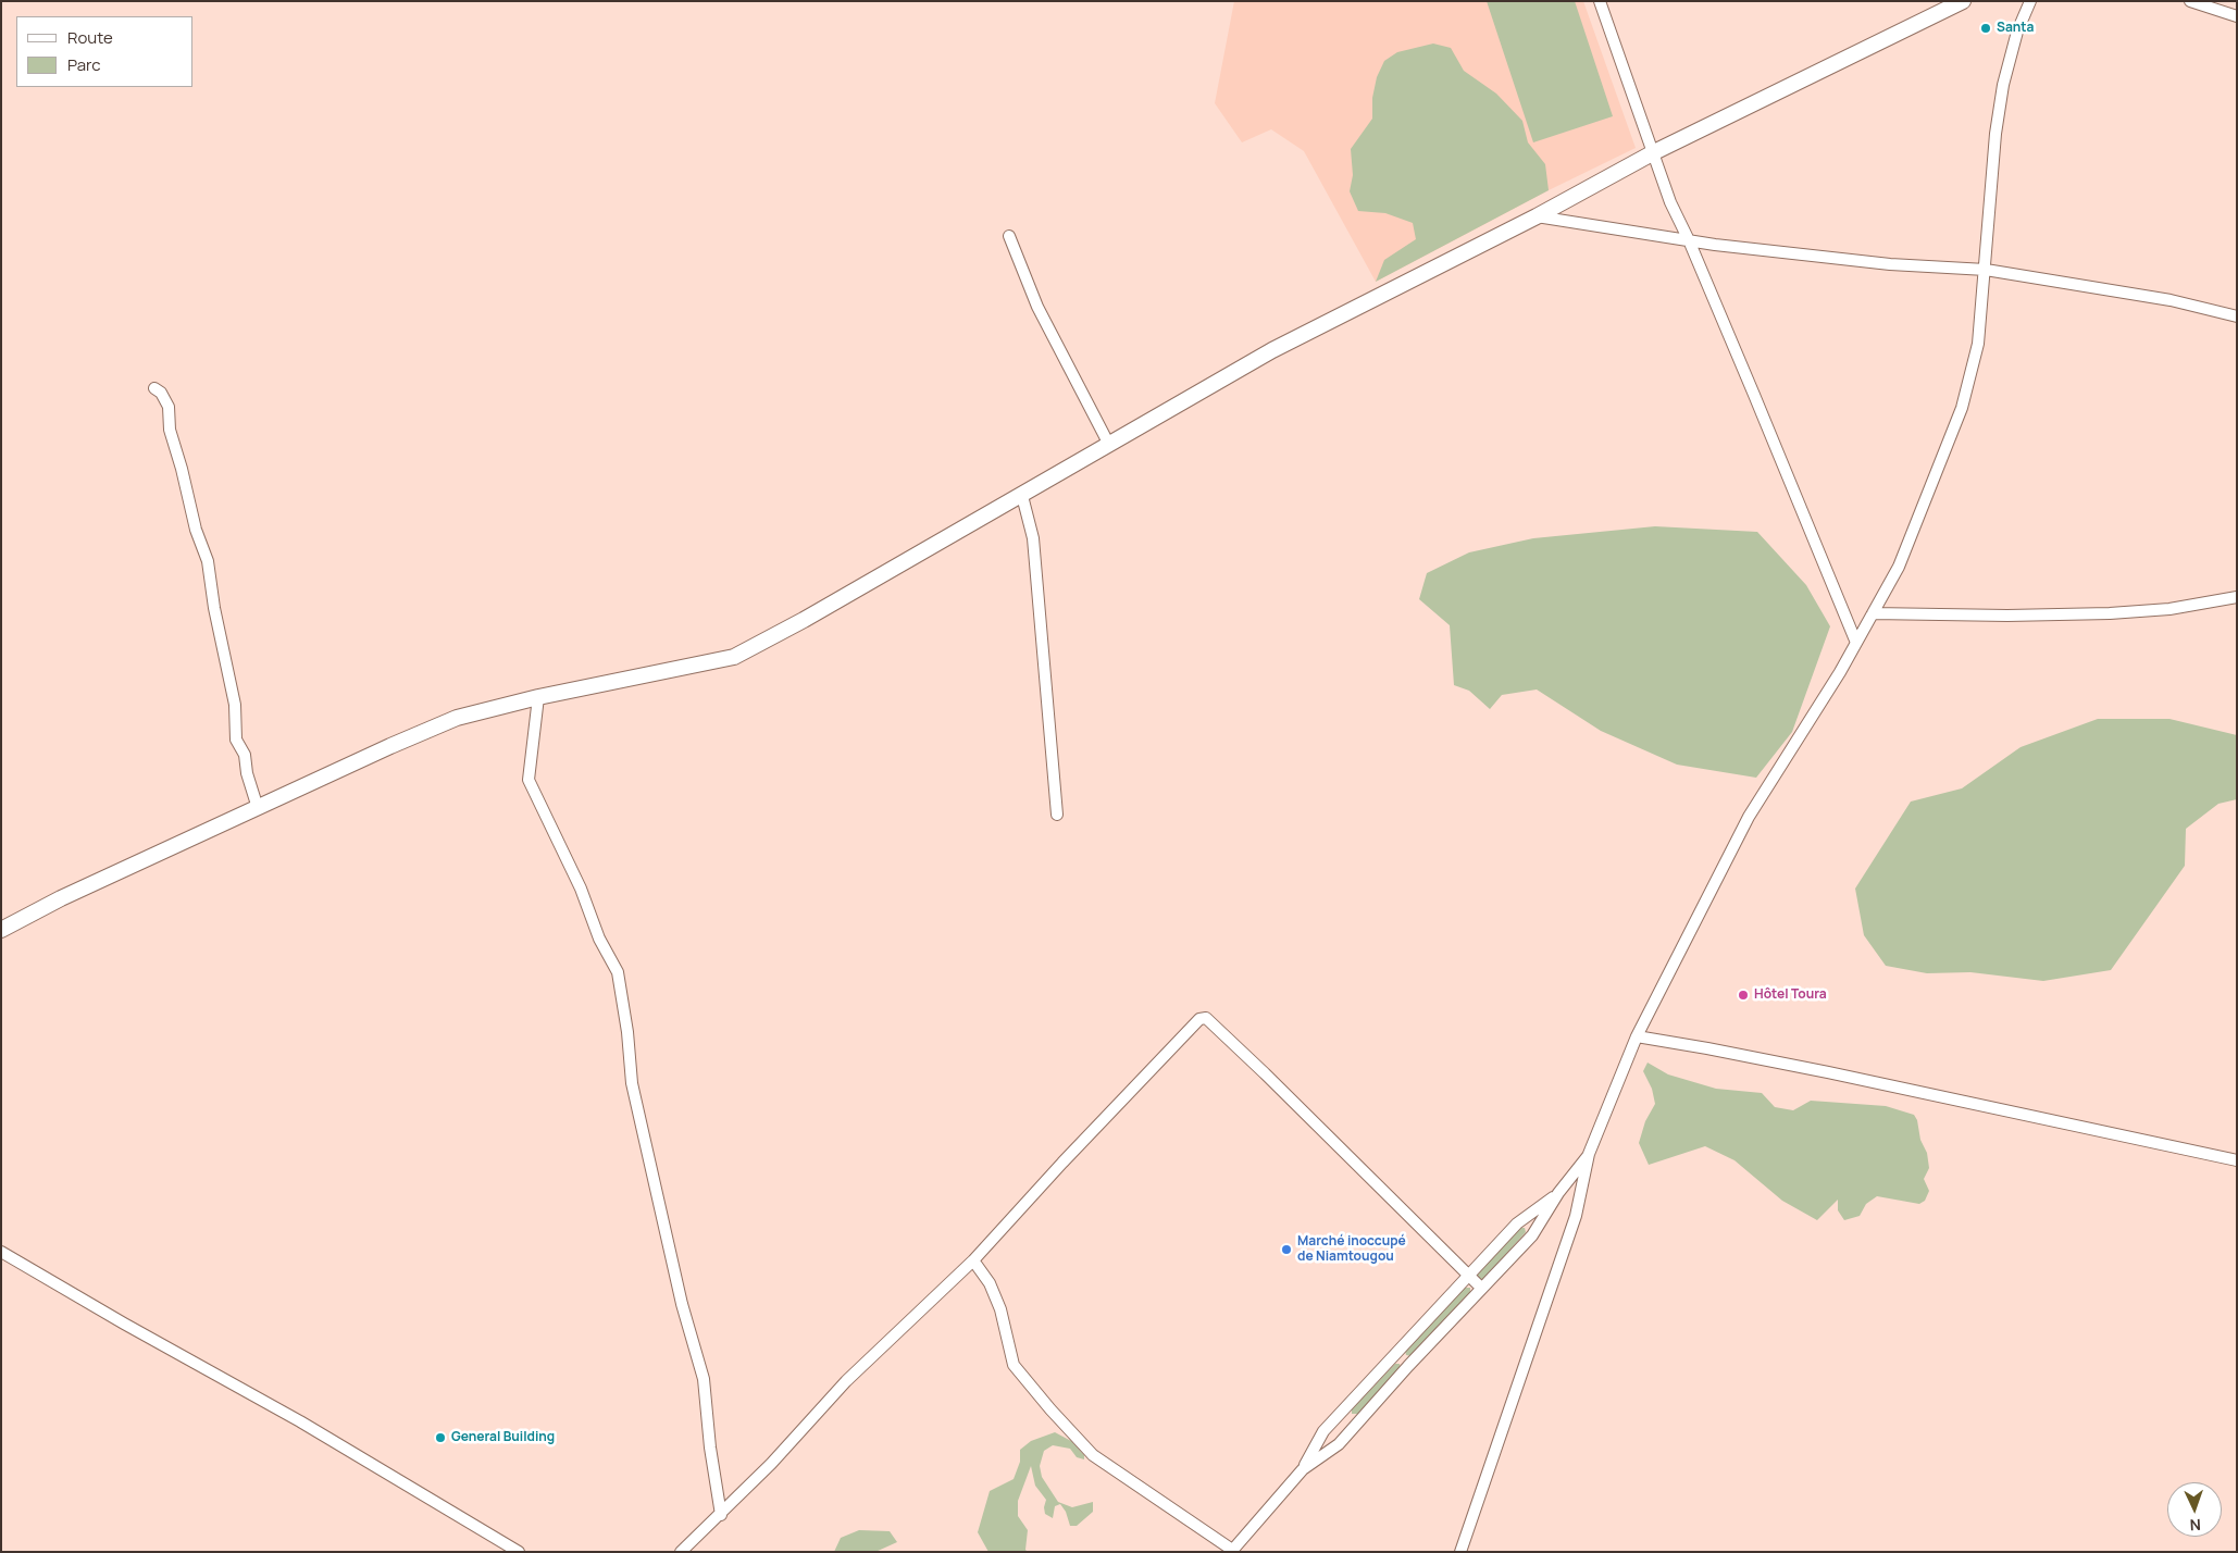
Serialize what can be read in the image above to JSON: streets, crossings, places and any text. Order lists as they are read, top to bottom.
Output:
{
  "places": [
    "Santa",
    "Hôtel Toura",
    "Marché inoccupé de Niamtougou",
    "General Building"
  ],
  "legend": ["Route", "Parc"],
  "north": "bottom"
}
